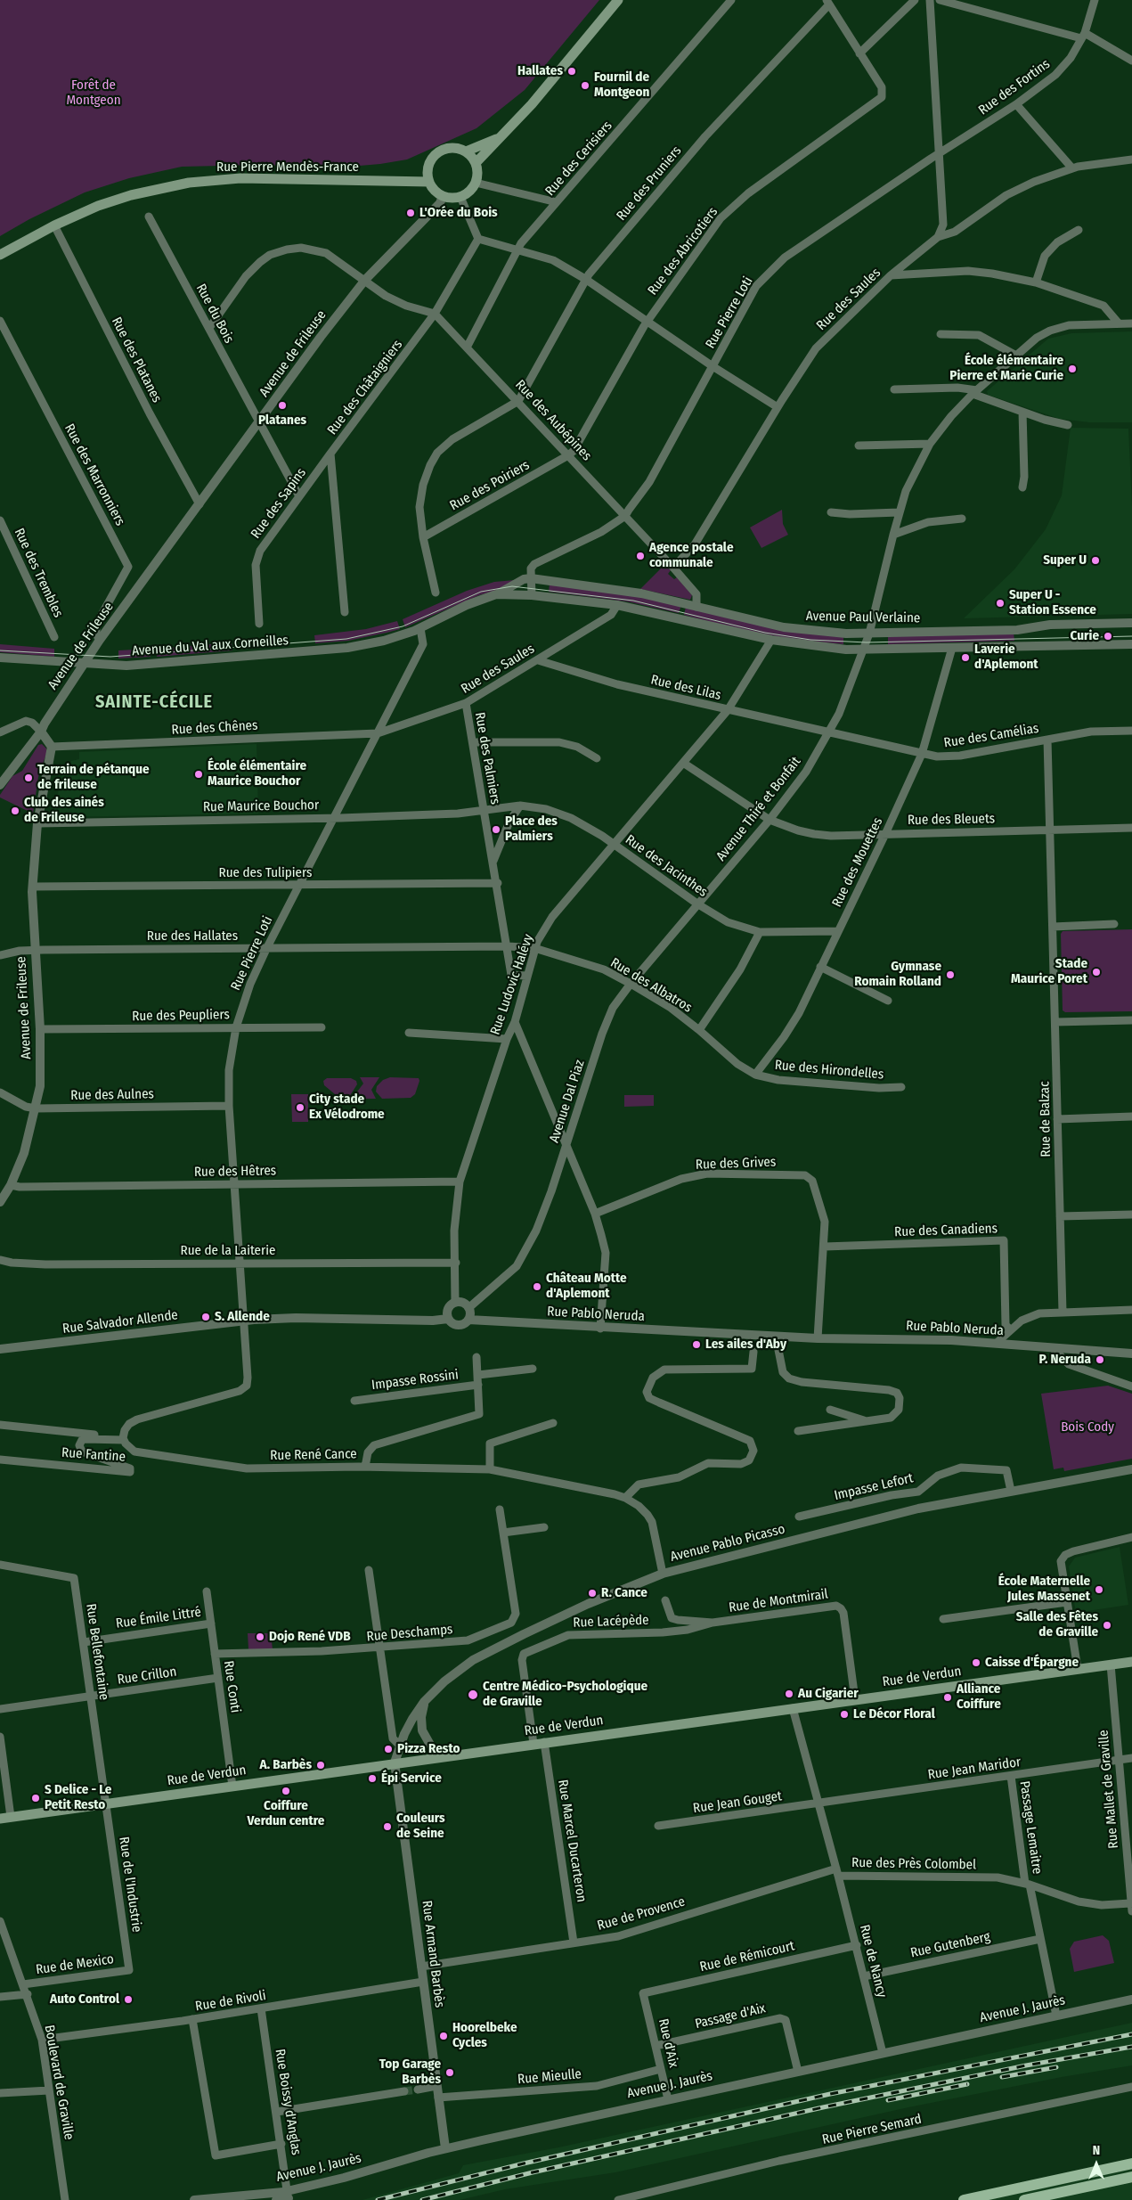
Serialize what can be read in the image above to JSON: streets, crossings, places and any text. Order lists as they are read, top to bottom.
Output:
{
  "streets": {
    "main road": ["Rue Pierre Mendès-France", "Rue de Verdun"],
    "street": [
      "Rue des Fortins",
      "Rue des Cerisiers",
      "Rue des Pruniers",
      "Rue des Abricotiers",
      "Rue des Saules",
      "Rue Pierre Loti",
      "Rue du Bois",
      "Avenue de Frileuse",
      "Rue des Platanes",
      "Rue des Châtaigniers",
      "Rue des Aubépines",
      "Rue des Marronniers",
      "Rue des Poiriers",
      "Rue des Sapins",
      "Rue des Trembles",
      "Avenue Paul Verlaine",
      "Avenue du Val aux Corneilles",
      "Rue des Lilas",
      "Rue des Chênes",
      "Rue des Camélias",
      "Rue des Palmiers",
      "Rue Maurice Bouchor",
      "Avenue Thiré et Bonfait",
      "Rue des Bleuets",
      "Rue des Mouettes",
      "Rue des Jacinthes",
      "Rue des Tulipiers",
      "Rue des Hallates",
      "Rue Ludovic Halévy",
      "Rue des Albatros",
      "Rue des Peupliers",
      "Rue des Hirondelles",
      "Rue des Aulnes",
      "Avenue Dal Piaz",
      "Rue de Balzac",
      "Rue des Grives",
      "Rue des Hêtres",
      "Rue des Canadiens",
      "Rue de la Laiterie",
      "Rue Pablo Neruda",
      "Rue Salvador Allende",
      "Impasse Rossini",
      "Rue Fantine",
      "Rue René Cance",
      "Impasse Lefort",
      "Avenue Pablo Picasso",
      "Rue de Montmirail",
      "Rue Émile Littré",
      "Rue Lacépède",
      "Rue Deschamps",
      "Rue Bellefontaine",
      "Rue Crillon",
      "Rue Conti",
      "Rue Jean Maridor",
      "Rue Mallet de Graville",
      "Rue Jean Gouget",
      "Passage Lemaitre",
      "Rue Marcel Ducarteron",
      "Rue des Près Colombel",
      "Rue de l'Industrie",
      "Rue de Provence",
      "Rue Gutenberg",
      "Rue Armand Barbès",
      "Rue de Rémicourt",
      "Rue de Nancy",
      "Rue de Mexico",
      "Rue de Rivoli",
      "Avenue J. Jaurès",
      "Passage d'Aix",
      "Rue d'Aix",
      "Rue Mieulle",
      "Boulevard de Graville",
      "Rue Boissy d'Anglas",
      "Rue Pierre Semard"
    ]
  },
  "crossings": [
    ["Rue des Fortins", "Rue Pierre Loti"],
    ["Rue des Cerisiers", "Rue des Aubépines"],
    ["Rue Pierre Mendès-France", "Avenue de Frileuse"],
    ["Rue Pierre Mendès-France", "Rue des Platanes"],
    ["Rue des Pruniers", "Rue des Aubépines"],
    ["Rue des Abricotiers", "Rue des Aubépines"],
    ["Rue des Abricotiers", "Rue des Poiriers"],
    ["Rue des Saules", "Rue Pierre Loti"],
    ["Rue des Saules", "Rue des Aubépines"],
    ["Rue des Saules", "Avenue Paul Verlaine"],
    ["Rue des Saules", "Rue des Lilas"],
    ["Rue des Saules", "Rue des Chênes"],
    ["Rue des Saules", "Rue des Palmiers"],
    ["Rue Pierre Loti", "Rue des Aubépines"],
    ["Rue Pierre Loti", "Avenue Paul Verlaine"],
    ["Rue Pierre Loti", "Avenue du Val aux Corneilles"],
    ["Rue Pierre Loti", "Rue des Chênes"],
    ["Rue Pierre Loti", "Rue Maurice Bouchor"],
    ["Rue Pierre Loti", "Rue des Tulipiers"],
    ["Rue Pierre Loti", "Rue des Hallates"],
    ["Rue Pierre Loti", "Rue des Peupliers"],
    ["Rue Pierre Loti", "Rue des Aulnes"],
    ["Rue Pierre Loti", "Rue des Hêtres"],
    ["Rue Pierre Loti", "Rue de la Laiterie"],
    ["Rue Pierre Loti", "Rue Salvador Allende"],
    ["Rue du Bois", "Avenue de Frileuse"],
    ["Rue du Bois", "Rue des Sapins"],
    ["Avenue de Frileuse", "Rue des Platanes"],
    ["Avenue de Frileuse", "Rue des Marronniers"],
    ["Avenue de Frileuse", "Avenue du Val aux Corneilles"],
    ["Avenue de Frileuse", "Rue des Chênes"],
    ["Avenue de Frileuse", "Rue Maurice Bouchor"],
    ["Avenue de Frileuse", "Rue des Tulipiers"],
    ["Avenue de Frileuse", "Rue des Hallates"],
    ["Avenue de Frileuse", "Rue des Peupliers"],
    ["Avenue de Frileuse", "Rue des Aulnes"],
    ["Avenue de Frileuse", "Rue des Hêtres"],
    ["Rue des Châtaigniers", "Rue des Aubépines"],
    ["Rue des Châtaigniers", "Rue des Sapins"],
    ["Rue des Aubépines", "Rue des Poiriers"],
    ["Rue des Aubépines", "Avenue Paul Verlaine"],
    ["Avenue Paul Verlaine", "Avenue du Val aux Corneilles"],
    ["Avenue Paul Verlaine", "Avenue Thiré et Bonfait"],
    ["Avenue Paul Verlaine", "Rue des Mouettes"],
    ["Avenue Paul Verlaine", "Rue Ludovic Halévy"],
    ["Rue des Lilas", "Rue des Camélias"],
    ["Rue des Lilas", "Avenue Thiré et Bonfait"],
    ["Rue des Lilas", "Rue Ludovic Halévy"],
    ["Rue des Camélias", "Avenue Thiré et Bonfait"],
    ["Rue des Camélias", "Rue des Mouettes"],
    ["Rue des Camélias", "Rue de Balzac"],
    ["Rue des Palmiers", "Rue Maurice Bouchor"],
    ["Rue des Palmiers", "Rue des Jacinthes"],
    ["Rue des Palmiers", "Rue des Tulipiers"],
    ["Rue des Palmiers", "Rue des Hallates"],
    ["Rue des Palmiers", "Rue Ludovic Halévy"],
    ["Rue Maurice Bouchor", "Rue des Jacinthes"],
    ["Avenue Thiré et Bonfait", "Rue des Bleuets"],
    ["Avenue Thiré et Bonfait", "Rue des Jacinthes"],
    ["Avenue Thiré et Bonfait", "Avenue Dal Piaz"],
    ["Rue des Bleuets", "Rue des Mouettes"],
    ["Rue des Bleuets", "Rue Ludovic Halévy"],
    ["Rue des Bleuets", "Rue de Balzac"],
    ["Rue des Mouettes", "Rue des Jacinthes"],
    ["Rue des Mouettes", "Rue des Albatros"],
    ["Rue des Mouettes", "Rue des Hirondelles"],
    ["Rue des Jacinthes", "Rue Ludovic Halévy"],
    ["Rue des Jacinthes", "Avenue Dal Piaz"],
    ["Rue des Hallates", "Rue des Albatros"],
    ["Rue Ludovic Halévy", "Rue des Albatros"],
    ["Rue Ludovic Halévy", "Avenue Dal Piaz"],
    ["Rue Ludovic Halévy", "Rue des Hêtres"],
    ["Rue Ludovic Halévy", "Rue de la Laiterie"],
    ["Rue Ludovic Halévy", "Rue Pablo Neruda"],
    ["Rue des Albatros", "Rue des Hirondelles"],
    ["Rue des Albatros", "Avenue Dal Piaz"],
    ["Avenue Dal Piaz", "Rue Pablo Neruda"],
    ["Rue des Grives", "Rue des Canadiens"],
    ["Rue Fantine", "Rue René Cance"],
    ["Rue René Cance", "Avenue Pablo Picasso"],
    ["Impasse Lefort", "Avenue Pablo Picasso"],
    ["Avenue Pablo Picasso", "Rue de Verdun"],
    ["Avenue Pablo Picasso", "Rue Armand Barbès"],
    ["Rue de Montmirail", "Rue Lacépède"],
    ["Rue de Montmirail", "Rue de Verdun"],
    ["Rue Émile Littré", "Rue Bellefontaine"],
    ["Rue Émile Littré", "Rue Conti"],
    ["Rue Lacépède", "Rue de Verdun"],
    ["Rue Lacépède", "Rue Marcel Ducarteron"],
    ["Rue Deschamps", "Rue Conti"],
    ["Rue Bellefontaine", "Rue Crillon"],
    ["Rue Bellefontaine", "Rue de Verdun"],
    ["Rue Bellefontaine", "Rue de l'Industrie"],
    ["Rue Crillon", "Rue Conti"],
    ["Rue de Verdun", "Rue Conti"],
    ["Rue de Verdun", "Rue Mallet de Graville"],
    ["Rue de Verdun", "Rue Marcel Ducarteron"],
    ["Rue de Verdun", "Rue des Près Colombel"],
    ["Rue de Verdun", "Rue de l'Industrie"],
    ["Rue de Verdun", "Rue Armand Barbès"],
    ["Rue Jean Maridor", "Rue Mallet de Graville"],
    ["Rue Jean Maridor", "Rue Jean Gouget"],
    ["Rue Jean Maridor", "Passage Lemaitre"],
    ["Rue Jean Maridor", "Rue des Près Colombel"],
    ["Rue Mallet de Graville", "Rue des Près Colombel"],
    ["Rue Jean Gouget", "Rue des Près Colombel"],
    ["Passage Lemaitre", "Rue des Près Colombel"],
    ["Passage Lemaitre", "Rue Gutenberg"],
    ["Passage Lemaitre", "Avenue J. Jaurès"],
    ["Rue Marcel Ducarteron", "Rue de Provence"],
    ["Rue des Près Colombel", "Rue de Provence"],
    ["Rue des Près Colombel", "Rue de Nancy"],
    ["Rue de l'Industrie", "Rue de Mexico"],
    ["Rue de Provence", "Rue Armand Barbès"],
    ["Rue de Provence", "Rue de Nancy"],
    ["Rue Gutenberg", "Rue de Nancy"],
    ["Rue Armand Barbès", "Rue de Rivoli"],
    ["Rue Armand Barbès", "Avenue J. Jaurès"],
    ["Rue Armand Barbès", "Rue Mieulle"],
    ["Rue de Rémicourt", "Rue de Nancy"],
    ["Rue de Rémicourt", "Rue d'Aix"],
    ["Rue de Nancy", "Avenue J. Jaurès"],
    ["Rue de Mexico", "Boulevard de Graville"],
    ["Rue de Rivoli", "Boulevard de Graville"],
    ["Rue de Rivoli", "Rue Boissy d'Anglas"],
    ["Avenue J. Jaurès", "Passage d'Aix"],
    ["Avenue J. Jaurès", "Rue d'Aix"],
    ["Avenue J. Jaurès", "Rue Boissy d'Anglas"],
    ["Passage d'Aix", "Rue d'Aix"],
    ["Rue d'Aix", "Rue Mieulle"]
  ],
  "districts": ["SAINTE-CÉCILE"],
  "parks": ["Forêt de Montgeon", "Bois Cody"],
  "places": [
    "Hallates",
    "Fournil de Montgeon",
    "L'Orée du Bois",
    "École élémentaire Pierre et Marie Curie",
    "Platanes",
    "Agence postale communale",
    "Super U",
    "Super U - Station Essence",
    "Curie",
    "Laverie d'Aplemont",
    "École élémentaire Maurice Bouchor",
    "Terrain de pétanque de frileuse",
    "Club des ainés de Frileuse",
    "Place des Palmiers",
    "Stade Maurice Poret",
    "Gymnase Romain Rolland",
    "City stade Ex Vélodrome",
    "Château Motte d'Aplemont",
    "S. Allende",
    "Les ailes d'Aby",
    "P. Neruda",
    "École Maternelle Jules Massenet",
    "R. Cance",
    "Salle des Fêtes de Graville",
    "Dojo René VDB",
    "Caisse d'Épargne",
    "Au Cigarier",
    "Centre Médico-Psychologique de Graville",
    "Alliance Coiffure",
    "Le Décor Floral",
    "Pizza Resto",
    "A. Barbès",
    "Épi Service",
    "Coiffure Verdun centre",
    "S Delice - Le Petit Resto",
    "Couleurs de Seine",
    "Auto Control",
    "Hoorelbeke Cycles",
    "Top Garage Barbès"
  ],
  "north": "top"
}
